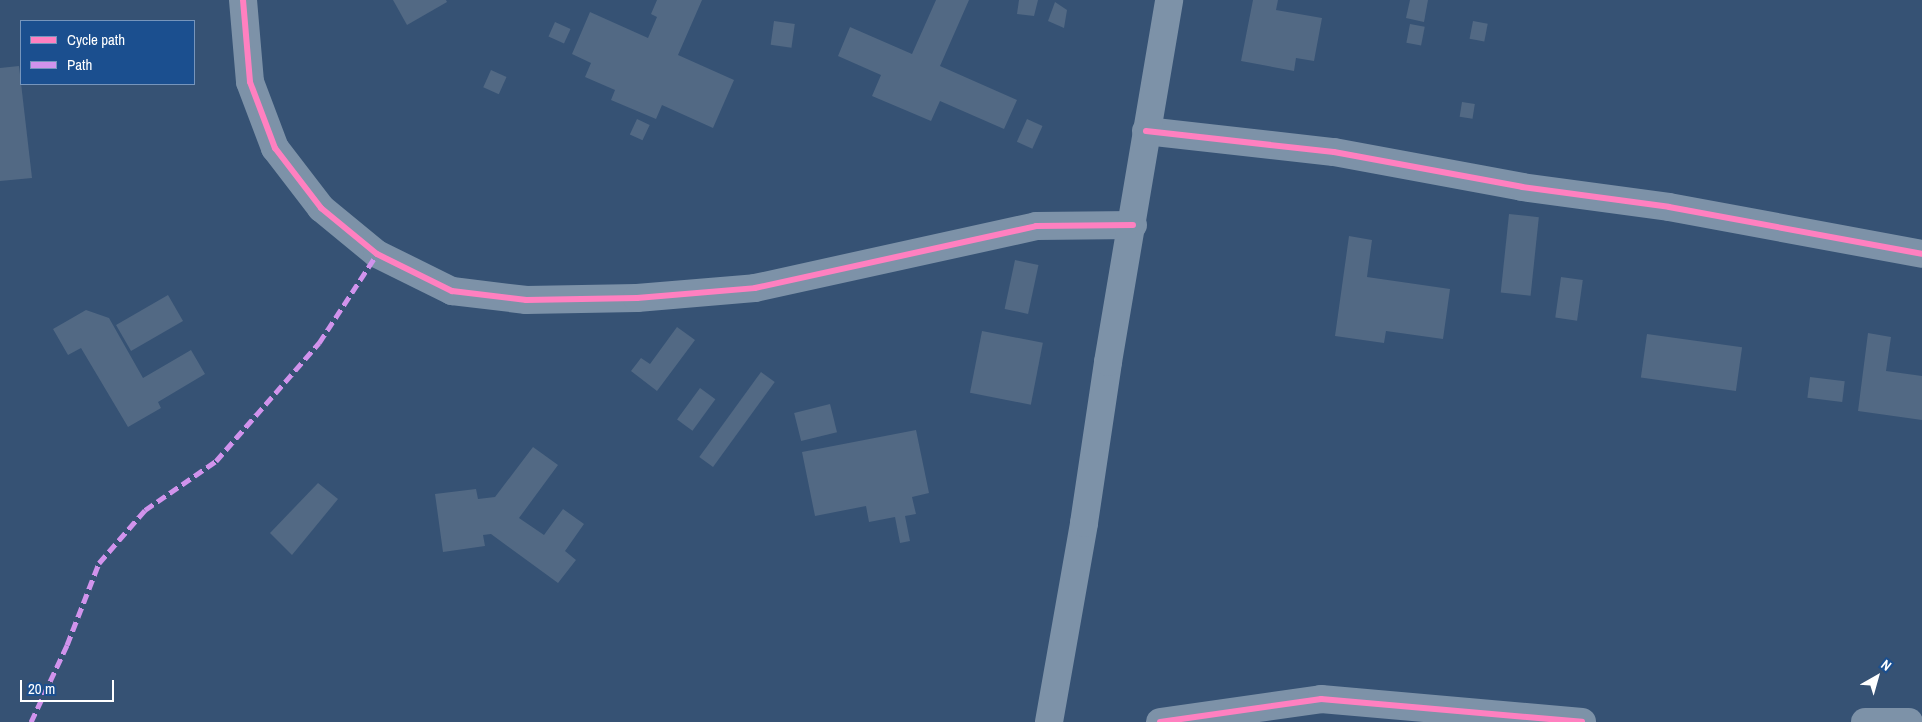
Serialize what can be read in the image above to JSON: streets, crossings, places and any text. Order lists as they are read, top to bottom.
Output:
{
  "legend": ["Cycle path", "Path"],
  "scale_bar": "20 m",
  "north": "top right"
}
